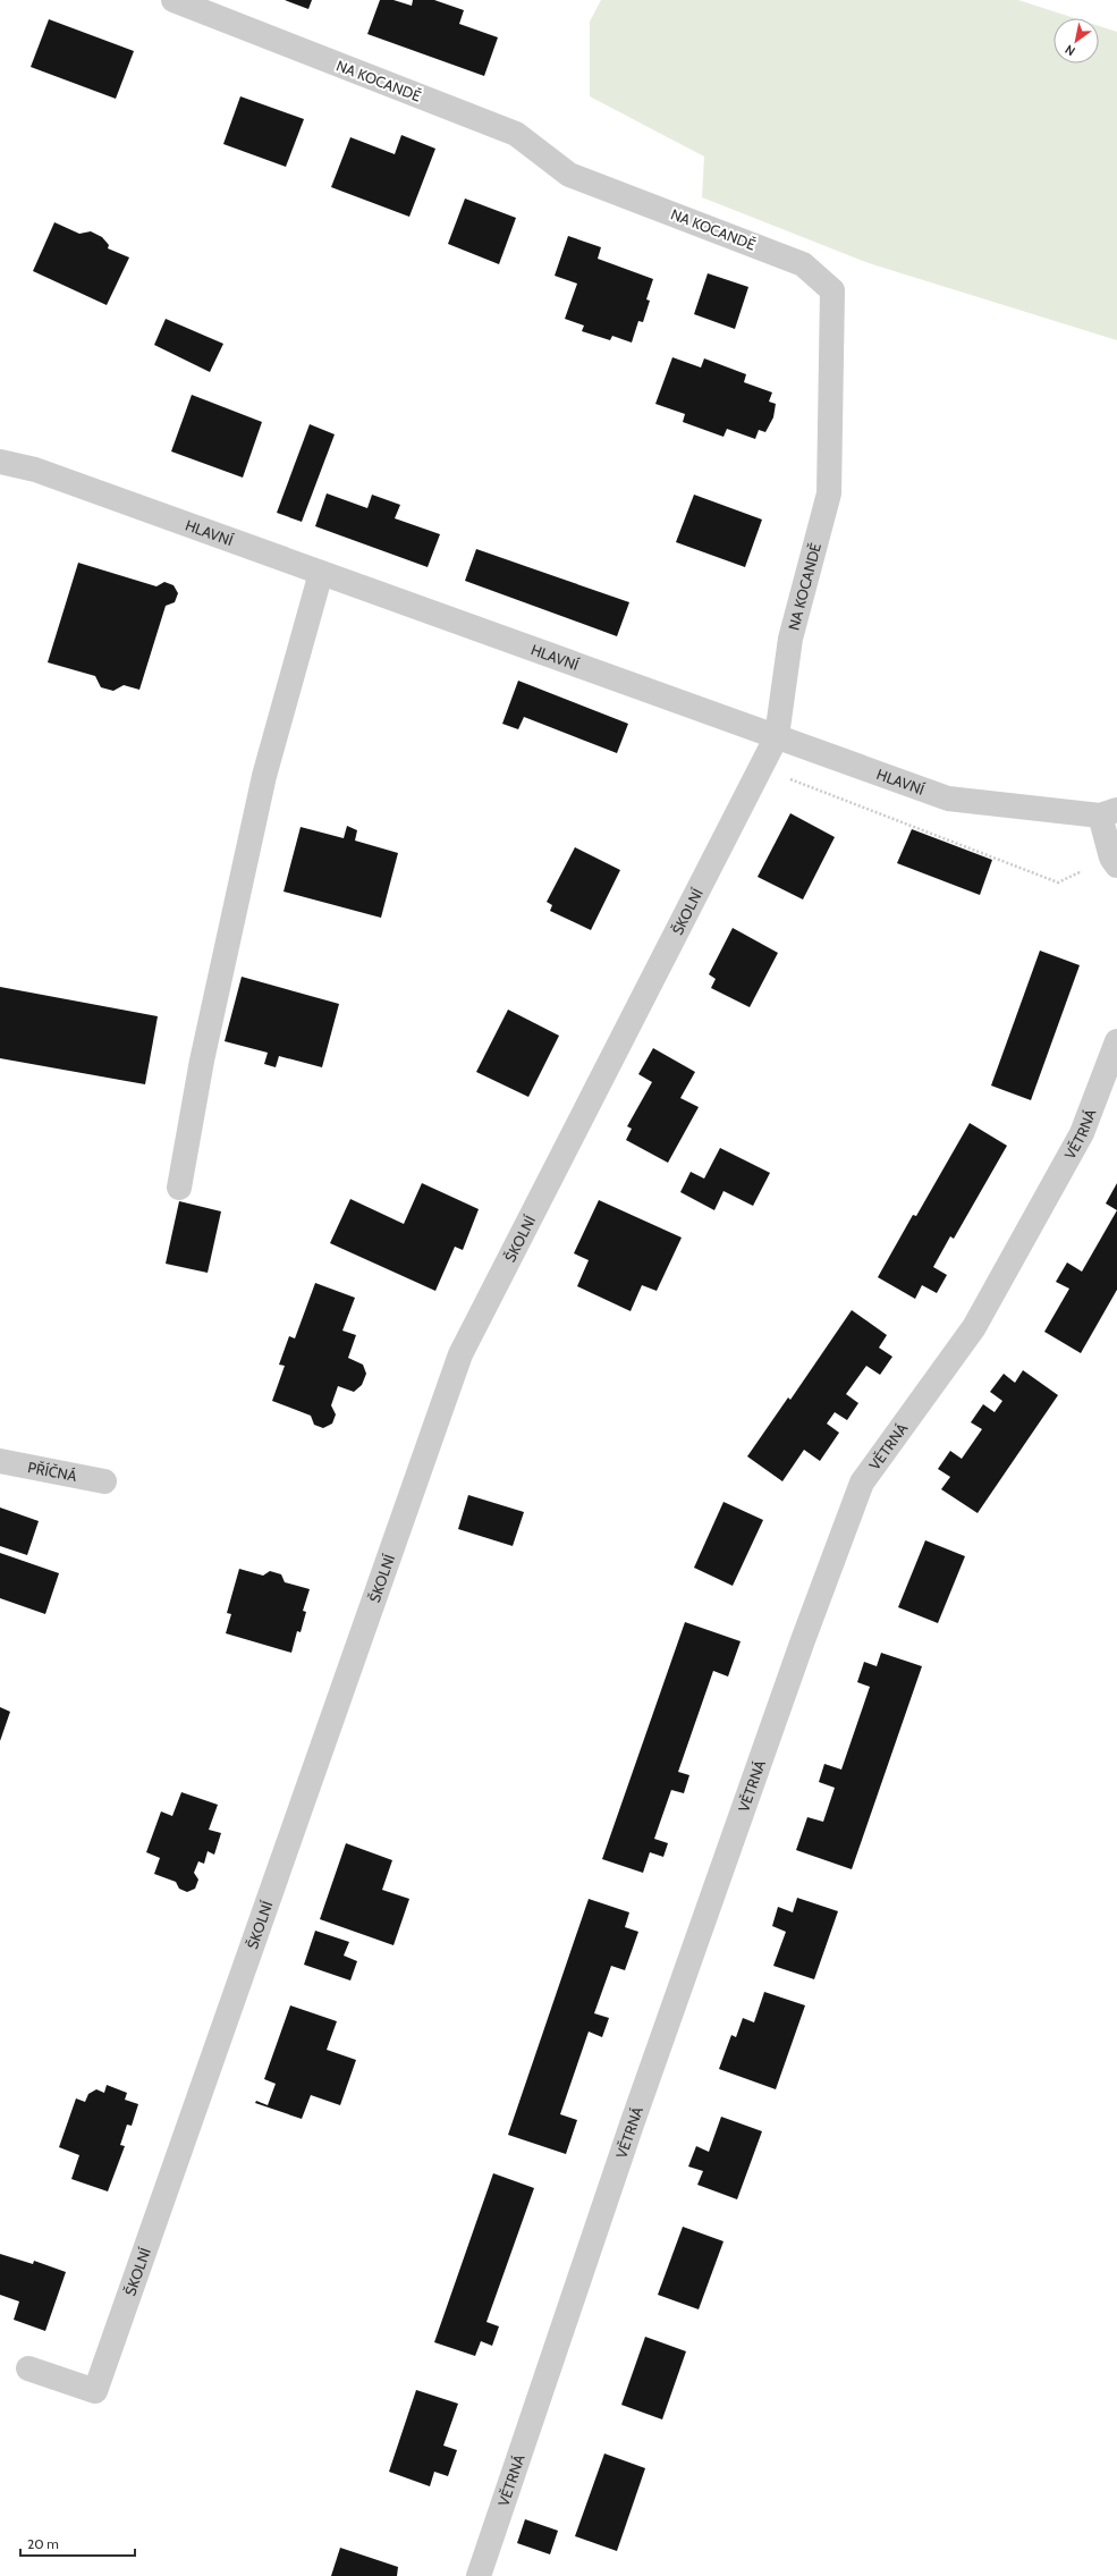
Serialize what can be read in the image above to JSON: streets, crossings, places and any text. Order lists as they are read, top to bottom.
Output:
{
  "streets": {
    "street": [
      "NA KOCANDĚ",
      "HLAVNÍ",
      "ŠKOLNÍ",
      "VĚTRNÁ",
      "PŘÍČNÁ"
    ]
  },
  "crossings": [
    ["NA KOCANDĚ", "HLAVNÍ"],
    ["NA KOCANDĚ", "ŠKOLNÍ"],
    ["HLAVNÍ", "ŠKOLNÍ"]
  ],
  "scale_bar": "20 m",
  "north": "bottom left"
}
